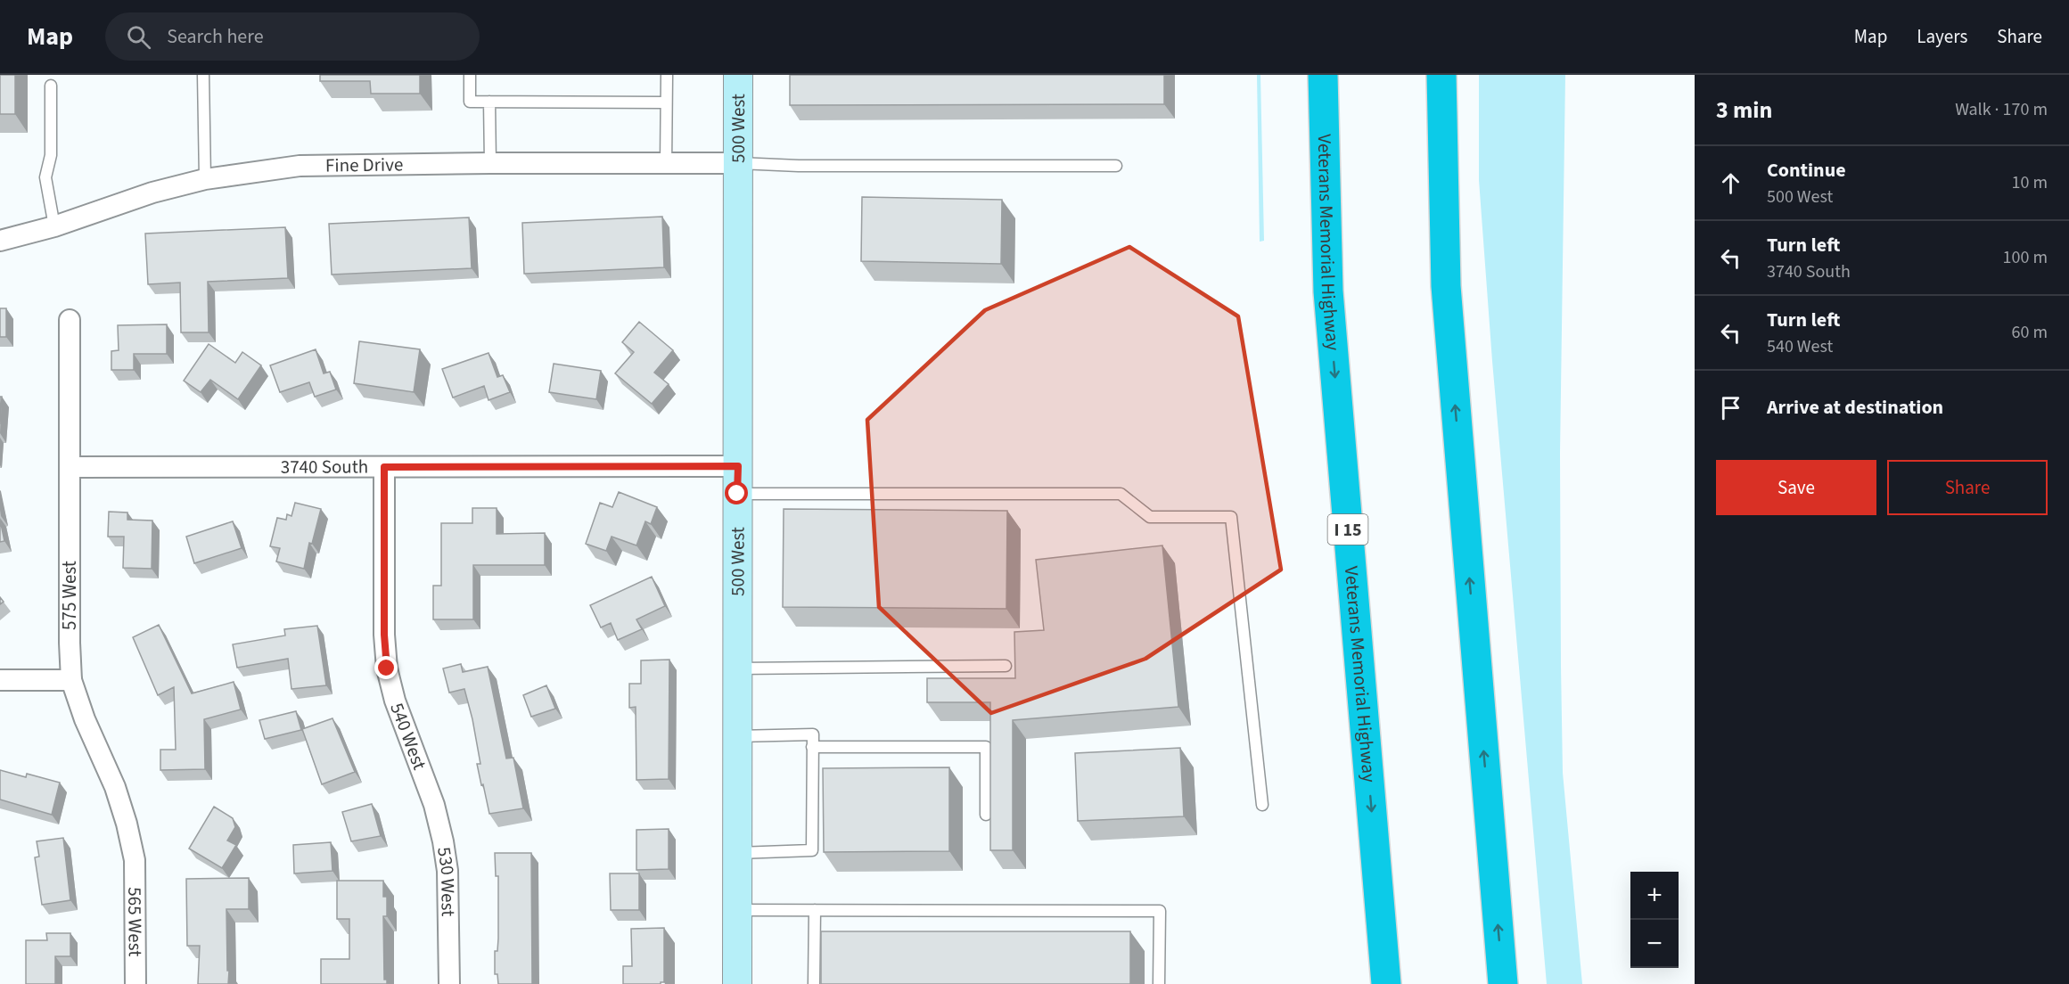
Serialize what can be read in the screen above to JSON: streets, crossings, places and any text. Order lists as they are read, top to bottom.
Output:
{
  "streets": {
    "highway": ["Veterans Memorial Highway", "I 15"],
    "main road": ["500 West"],
    "street": [
      "Fine Drive",
      "3740 South",
      "575 West",
      "540 West",
      "530 West",
      "565 West"
    ]
  },
  "crossings": [
    ["500 West", "Fine Drive"],
    ["500 West", "3740 South"],
    ["3740 South", "575 West"],
    ["3740 South", "540 West"],
    ["575 West", "565 West"],
    ["540 West", "530 West"]
  ],
  "page": {
    "header": "Map",
    "search": "Search here",
    "nav": ["Map", "Layers", "Share"],
    "heading": ["3 min", "Walk · 170 m"],
    "list": [
      ["Continue", "500 West", "10 m"],
      ["Turn left", "3740 South", "100 m"],
      ["Turn left", "540 West", "60 m"],
      "Arrive at destination"
    ],
    "buttons": ["Save", "Share"],
    "map_buttons": ["+", "−"]
  }
}
